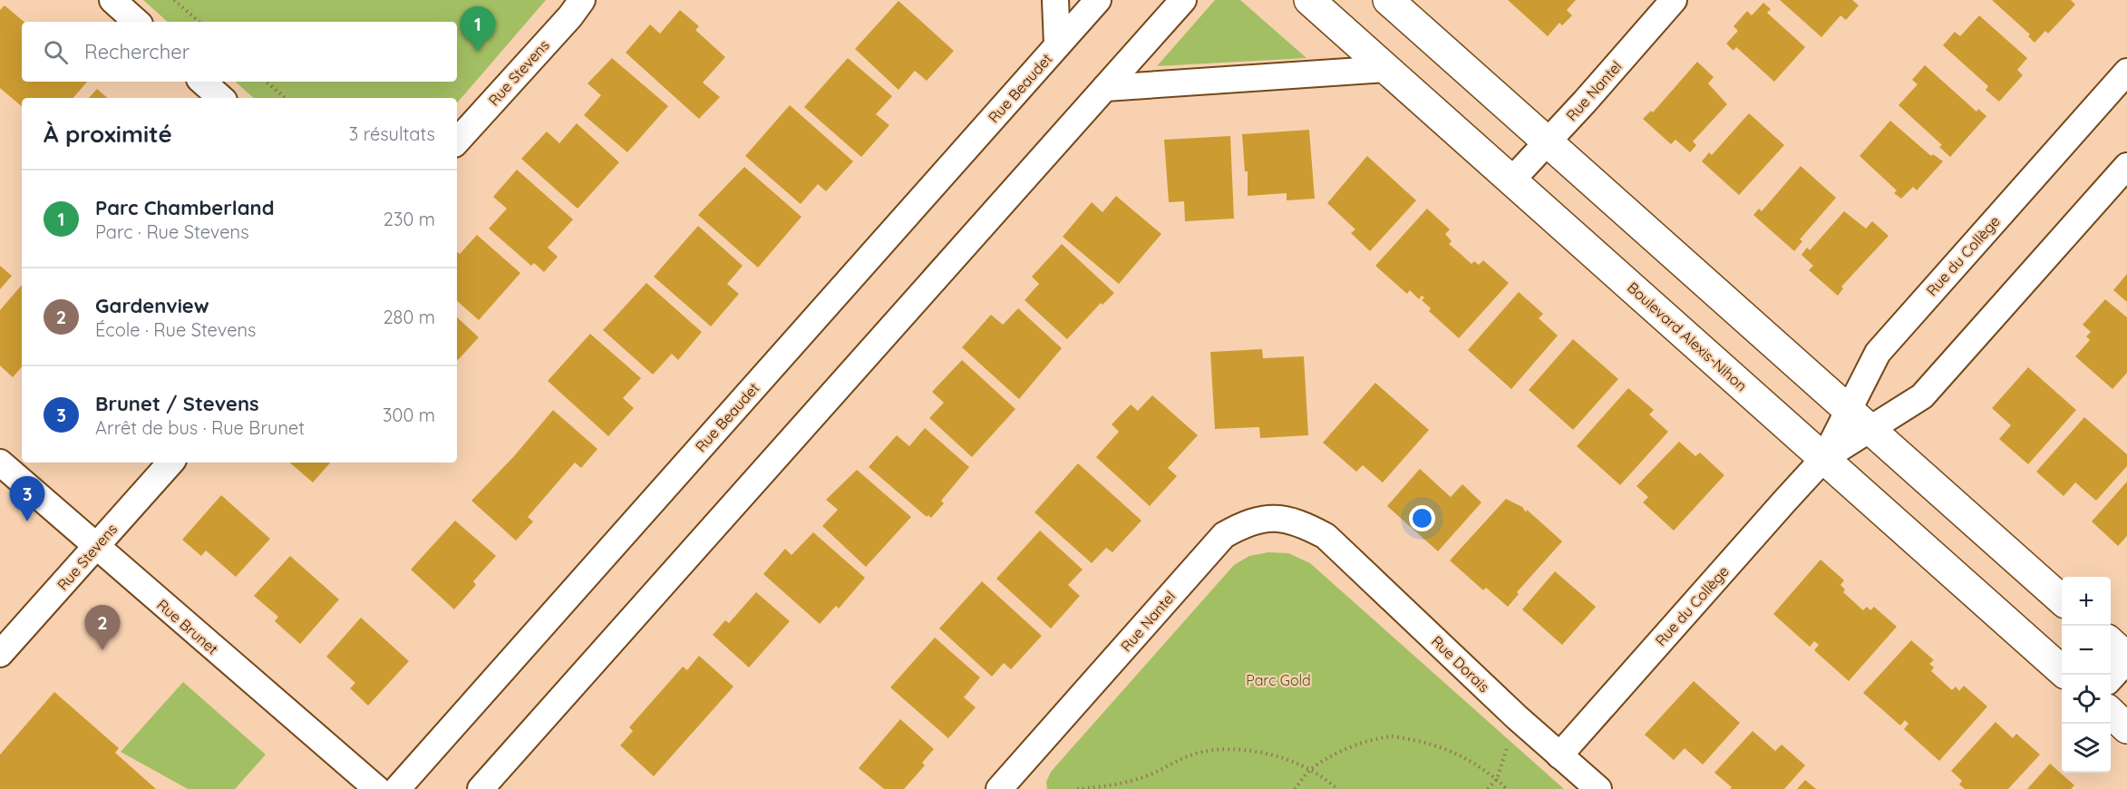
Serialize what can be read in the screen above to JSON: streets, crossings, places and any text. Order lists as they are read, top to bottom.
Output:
{
  "streets": {
    "street": [
      "Rue Stevens",
      "Rue Beaudet",
      "Rue Nantel",
      "Rue du Collège",
      "Boulevard Alexis-Nihon",
      "Rue Brunet",
      "Rue Dorais"
    ]
  },
  "crossings": [
    ["Rue Stevens", "Rue Brunet"],
    ["Rue Nantel", "Boulevard Alexis-Nihon"],
    ["Rue Nantel", "Rue Dorais"],
    ["Rue du Collège", "Boulevard Alexis-Nihon"],
    ["Rue du Collège", "Rue Dorais"]
  ],
  "parks": ["Parc Gold"],
  "page": {
    "pins": ["1", "3", "2"],
    "search": "Rechercher",
    "heading": ["À proximité", "3 résultats"],
    "list": [
      {
        "mark": "1",
        "name": "Parc Chamberland",
        "note": "Parc · Rue Stevens",
        "value": "230 m"
      },
      {
        "mark": "2",
        "name": "Gardenview",
        "note": "École · Rue Stevens",
        "value": "280 m"
      },
      {
        "mark": "3",
        "name": "Brunet / Stevens",
        "note": "Arrêt de bus · Rue Brunet",
        "value": "300 m"
      }
    ],
    "map_buttons": ["+", "−"]
  }
}
